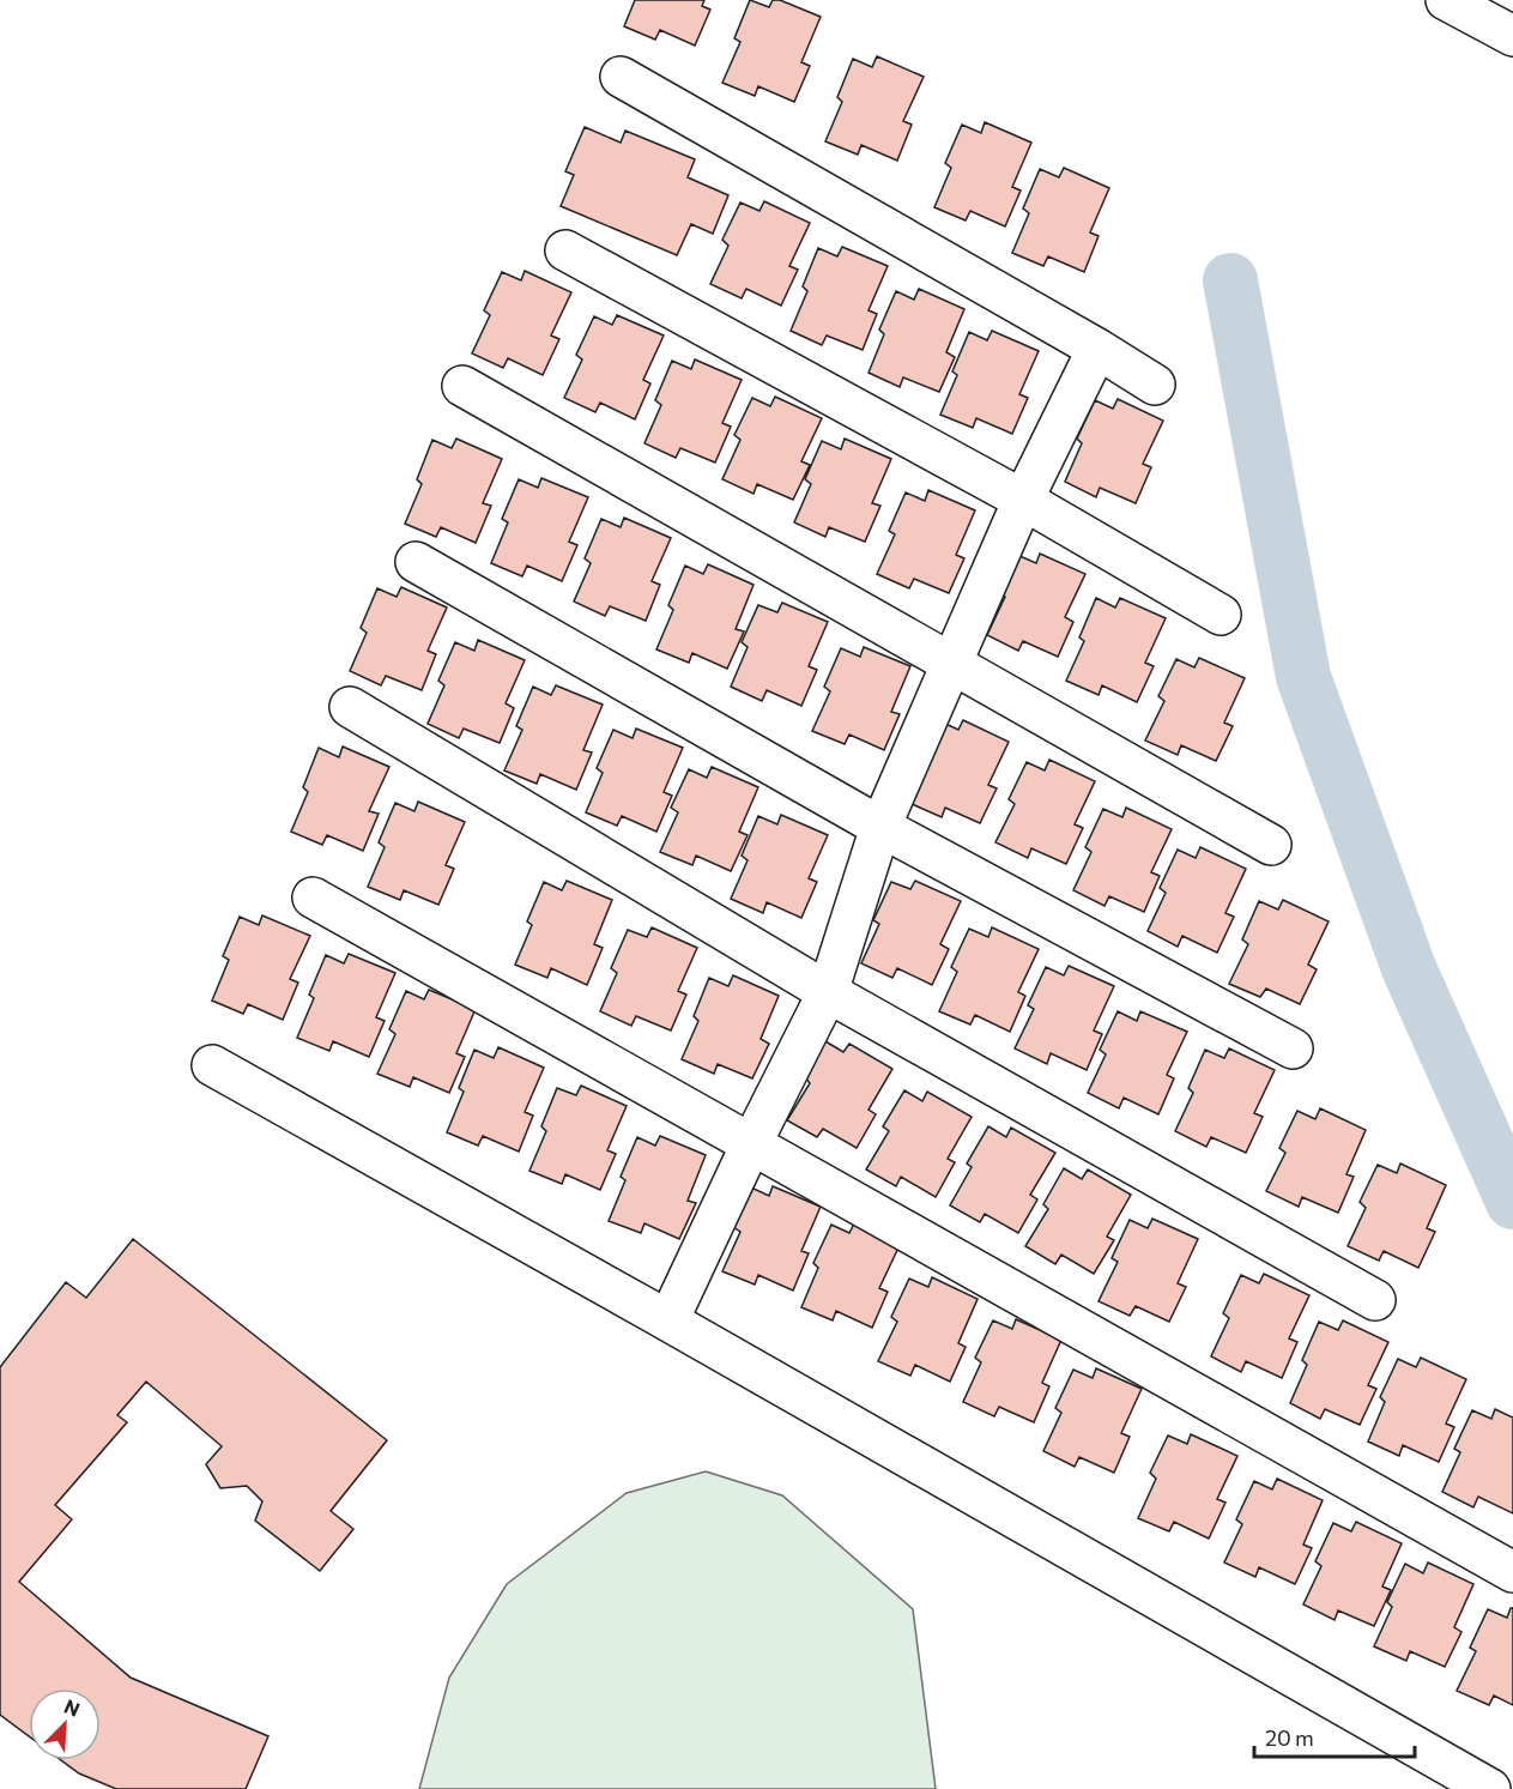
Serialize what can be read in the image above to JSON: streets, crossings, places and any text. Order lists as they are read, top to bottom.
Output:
{
  "scale_bar": "20 m",
  "north": "top right"
}
